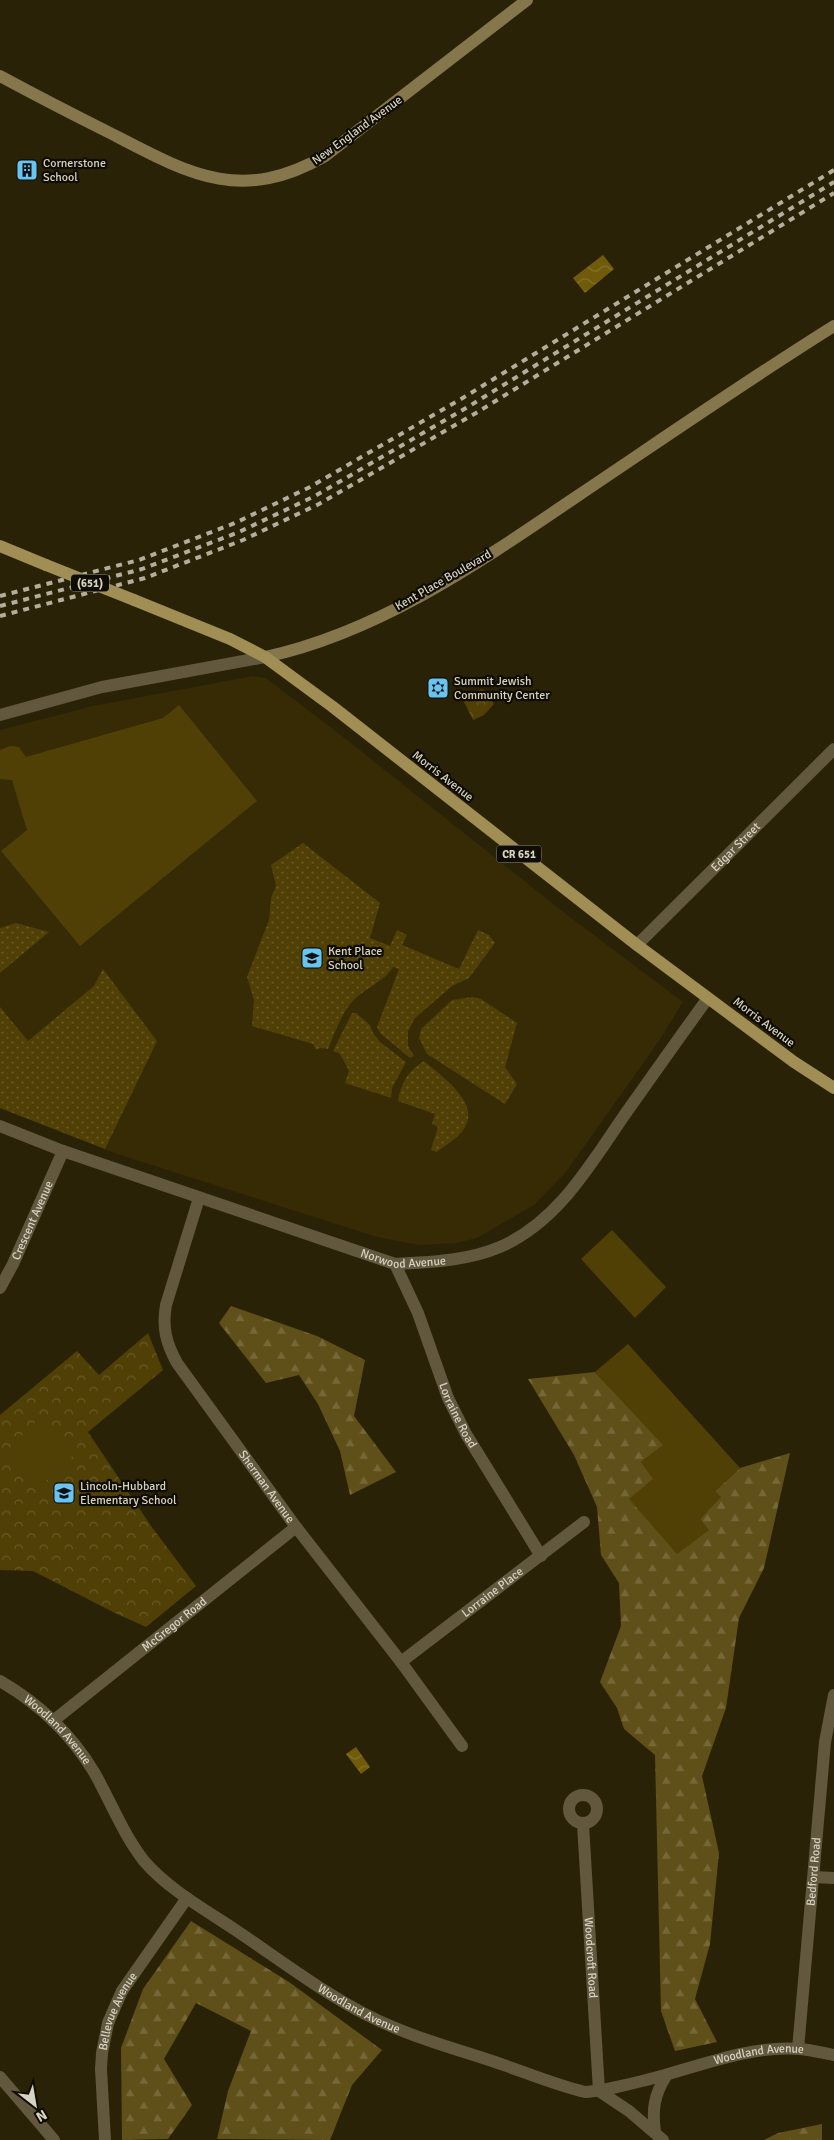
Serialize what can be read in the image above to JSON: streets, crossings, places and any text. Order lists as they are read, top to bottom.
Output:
{
  "streets": {
    "main road": ["(651)", "Morris Avenue", "CR 651"],
    "street": [
      "New England Avenue",
      "Kent Place Boulevard",
      "Edgar Street",
      "Crescent Avenue",
      "Norwood Avenue",
      "Lorraine Road",
      "Sherman Avenue",
      "Lorraine Place",
      "McGregor Road",
      "Woodland Avenue",
      "Bedford Road",
      "Woodcroft Road",
      "Bellevue Avenue"
    ]
  },
  "crossings": [
    ["Kent Place Boulevard", "Morris Avenue"],
    ["Morris Avenue", "Edgar Street"],
    ["Morris Avenue", "Norwood Avenue"],
    ["Crescent Avenue", "Norwood Avenue"],
    ["Norwood Avenue", "Lorraine Road"],
    ["Norwood Avenue", "Sherman Avenue"],
    ["Lorraine Road", "Lorraine Place"],
    ["Sherman Avenue", "Lorraine Place"],
    ["Sherman Avenue", "McGregor Road"],
    ["McGregor Road", "Woodland Avenue"],
    ["Woodland Avenue", "Bedford Road"],
    ["Woodland Avenue", "Woodcroft Road"],
    ["Woodland Avenue", "Bellevue Avenue"]
  ],
  "places": {
    "building": ["Cornerstone School"],
    "synagogue": ["Summit Jewish Community Center"],
    "school or university": ["Kent Place School", "Lincoln-Hubbard Elementary School"]
  },
  "north": "bottom right"
}
